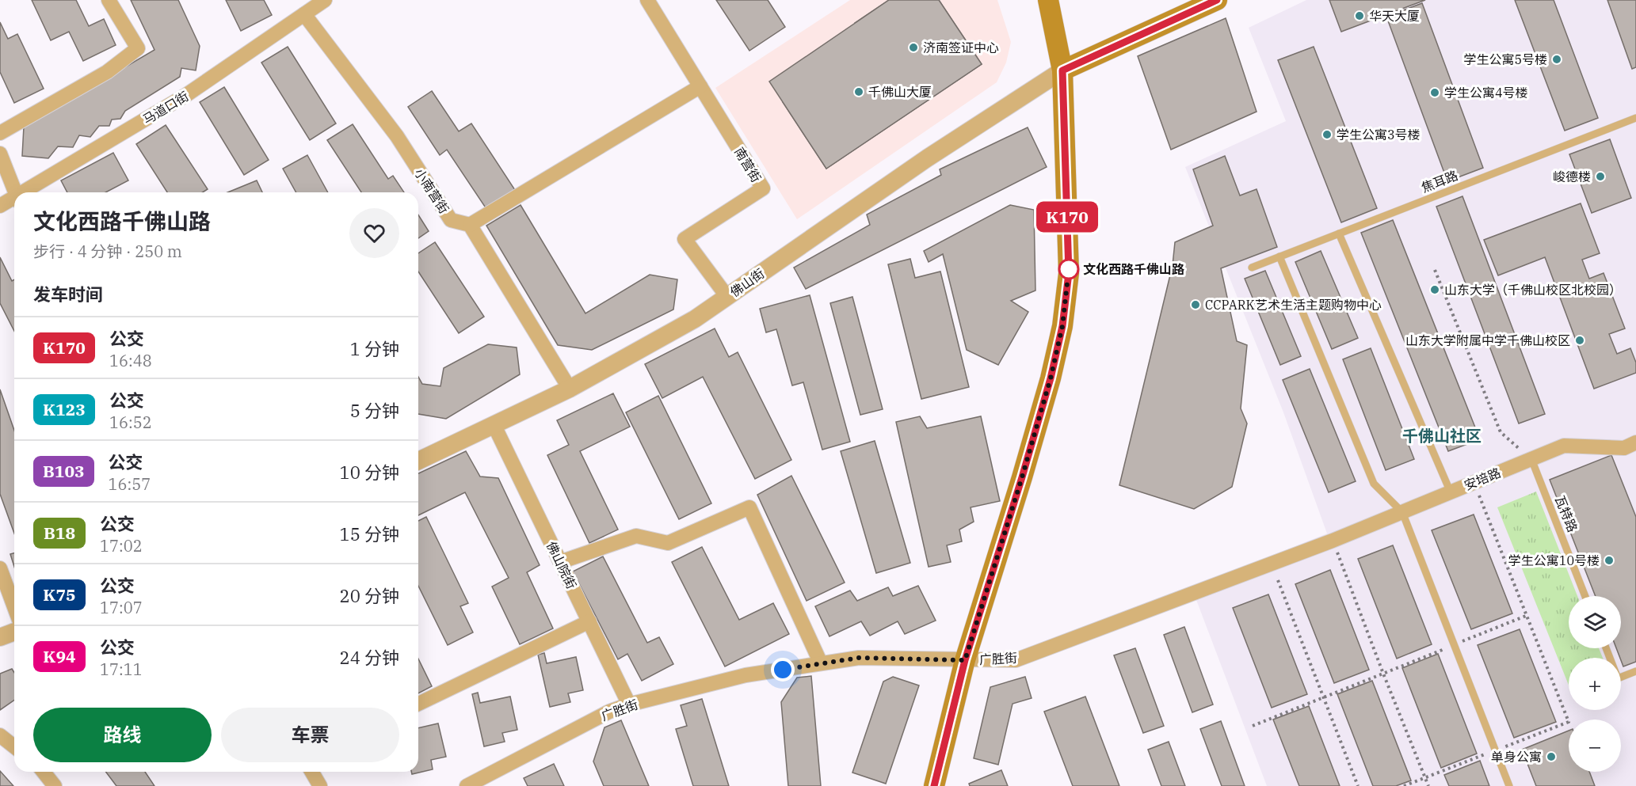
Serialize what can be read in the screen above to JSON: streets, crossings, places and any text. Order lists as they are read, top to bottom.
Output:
{
  "streets": {
    "street": [
      "马道口街",
      "南营街",
      "小南营街",
      "佛山街",
      "安培路",
      "佛山院街",
      "广胜街"
    ],
    "lane": ["焦耳路", "瓦特路"]
  },
  "crossings": [
    ["马道口街", "小南营街"],
    ["南营街", "佛山街"],
    ["佛山街", "佛山院街"],
    ["安培路", "瓦特路"],
    ["安培路", "广胜街"],
    ["佛山院街", "广胜街"]
  ],
  "districts": ["千佛山社区"],
  "places": [
    "华天大厦",
    "济南签证中心",
    "学生公寓5号楼",
    "千佛山大厦",
    "学生公寓4号楼",
    "学生公寓3号楼",
    "峻德楼",
    "文化西路千佛山路",
    "山东大学（千佛山校区北校园）",
    "CCPARK艺术生活主题购物中心",
    "山东大学附属中学千佛山校区",
    "学生公寓10号楼",
    "单身公寓"
  ],
  "lines": ["bus line K170"],
  "page": {
    "on_map": "K170",
    "heading": [
      ["文化西路千佛山路", "步行 · 4 分钟 · 250 m"],
      "发车时间"
    ],
    "list": [
      {
        "mark": "K170",
        "name": "公交",
        "note": "16:48",
        "value": "1 分钟"
      },
      {
        "mark": "K123",
        "name": "公交",
        "note": "16:52",
        "value": "5 分钟"
      },
      {
        "mark": "B103",
        "name": "公交",
        "note": "16:57",
        "value": "10 分钟"
      },
      {
        "mark": "B18",
        "name": "公交",
        "note": "17:02",
        "value": "15 分钟"
      },
      {
        "mark": "K75",
        "name": "公交",
        "note": "17:07",
        "value": "20 分钟"
      },
      {
        "mark": "K94",
        "name": "公交",
        "note": "17:11",
        "value": "24 分钟"
      }
    ],
    "map_buttons": ["+", "−"],
    "buttons": ["路线", "车票"]
  }
}
